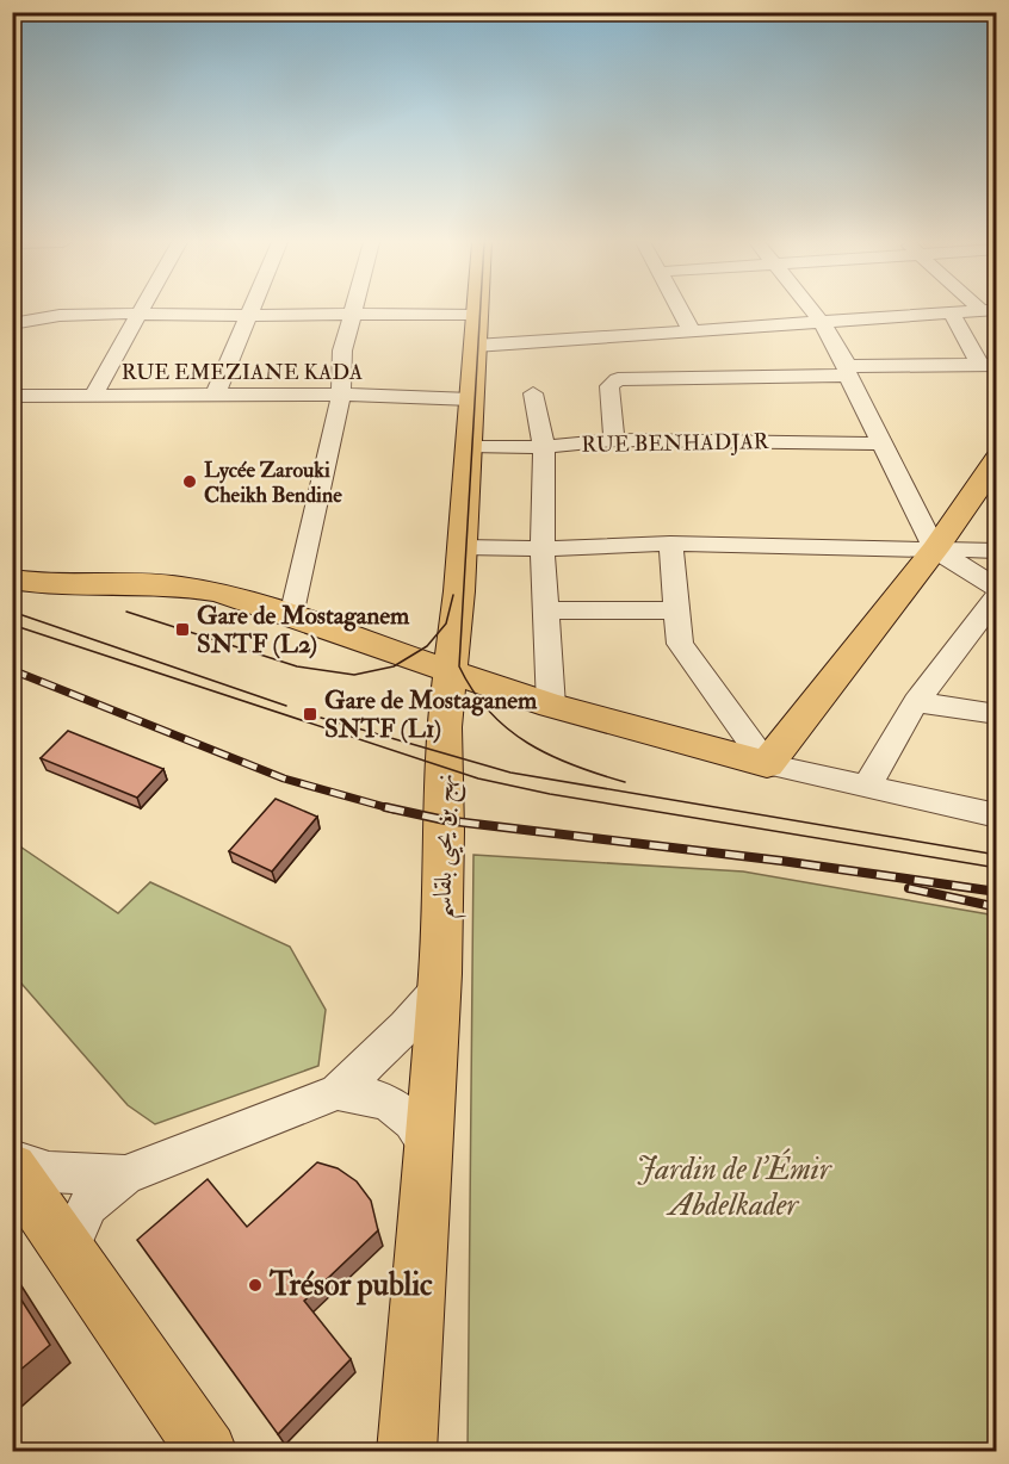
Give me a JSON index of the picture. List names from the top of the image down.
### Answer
{
  "streets": {
    "main road": ["نهج بن يحيى بلقاسم"],
    "street": ["RUE EMEZIANE KADA", "RUE BENHADJAR"]
  },
  "crossings": [
    ["RUE EMEZIANE KADA", "نهج بن يحيى بلقاسم"],
    ["RUE BENHADJAR", "نهج بن يحيى بلقاسم"]
  ],
  "parks": ["Jardin de l'Émir Abdelkader"],
  "places": {
    "other": ["Lycée Zarouki Cheikh Bendine", "Trésor public"],
    "transit": ["Gare de Mostaganem SNTF (L2)", "Gare de Mostaganem SNTF (L1)"]
  }
}
